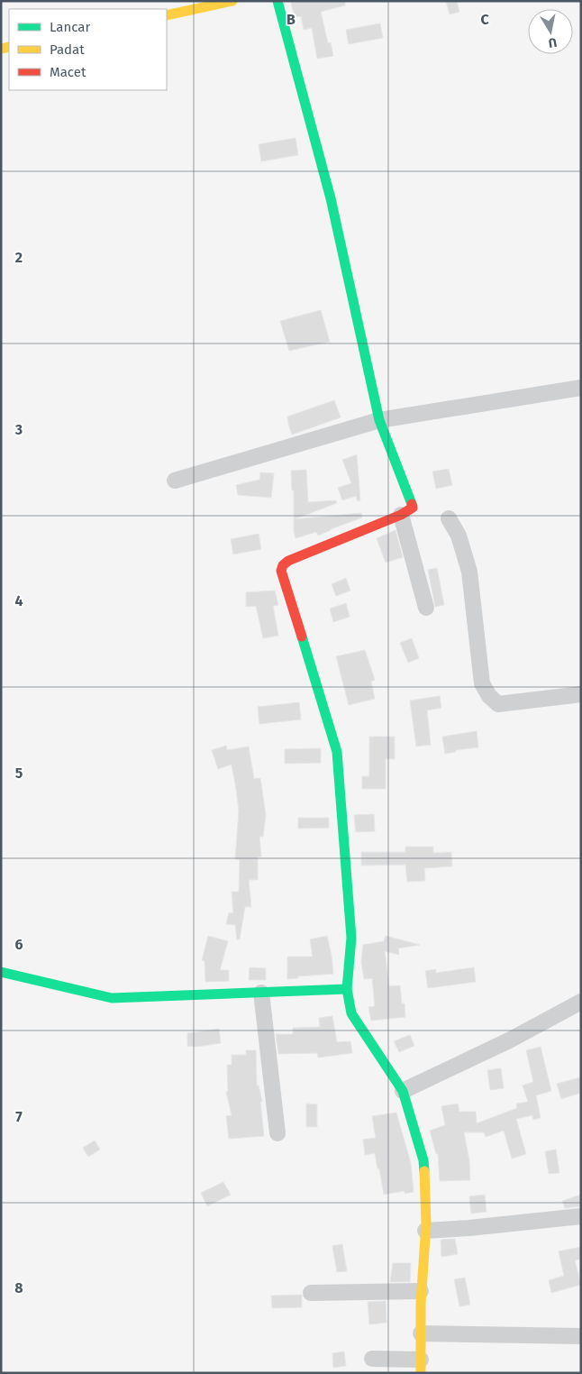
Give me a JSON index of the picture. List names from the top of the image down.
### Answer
{
  "legend": ["Lancar", "Padat", "Macet"],
  "north": "bottom",
  "grid": {
    "columns": ["B", "C"],
    "rows": [
      "2",
      "3",
      "4",
      "5",
      "6",
      "7",
      "8"
    ]
  }
}
